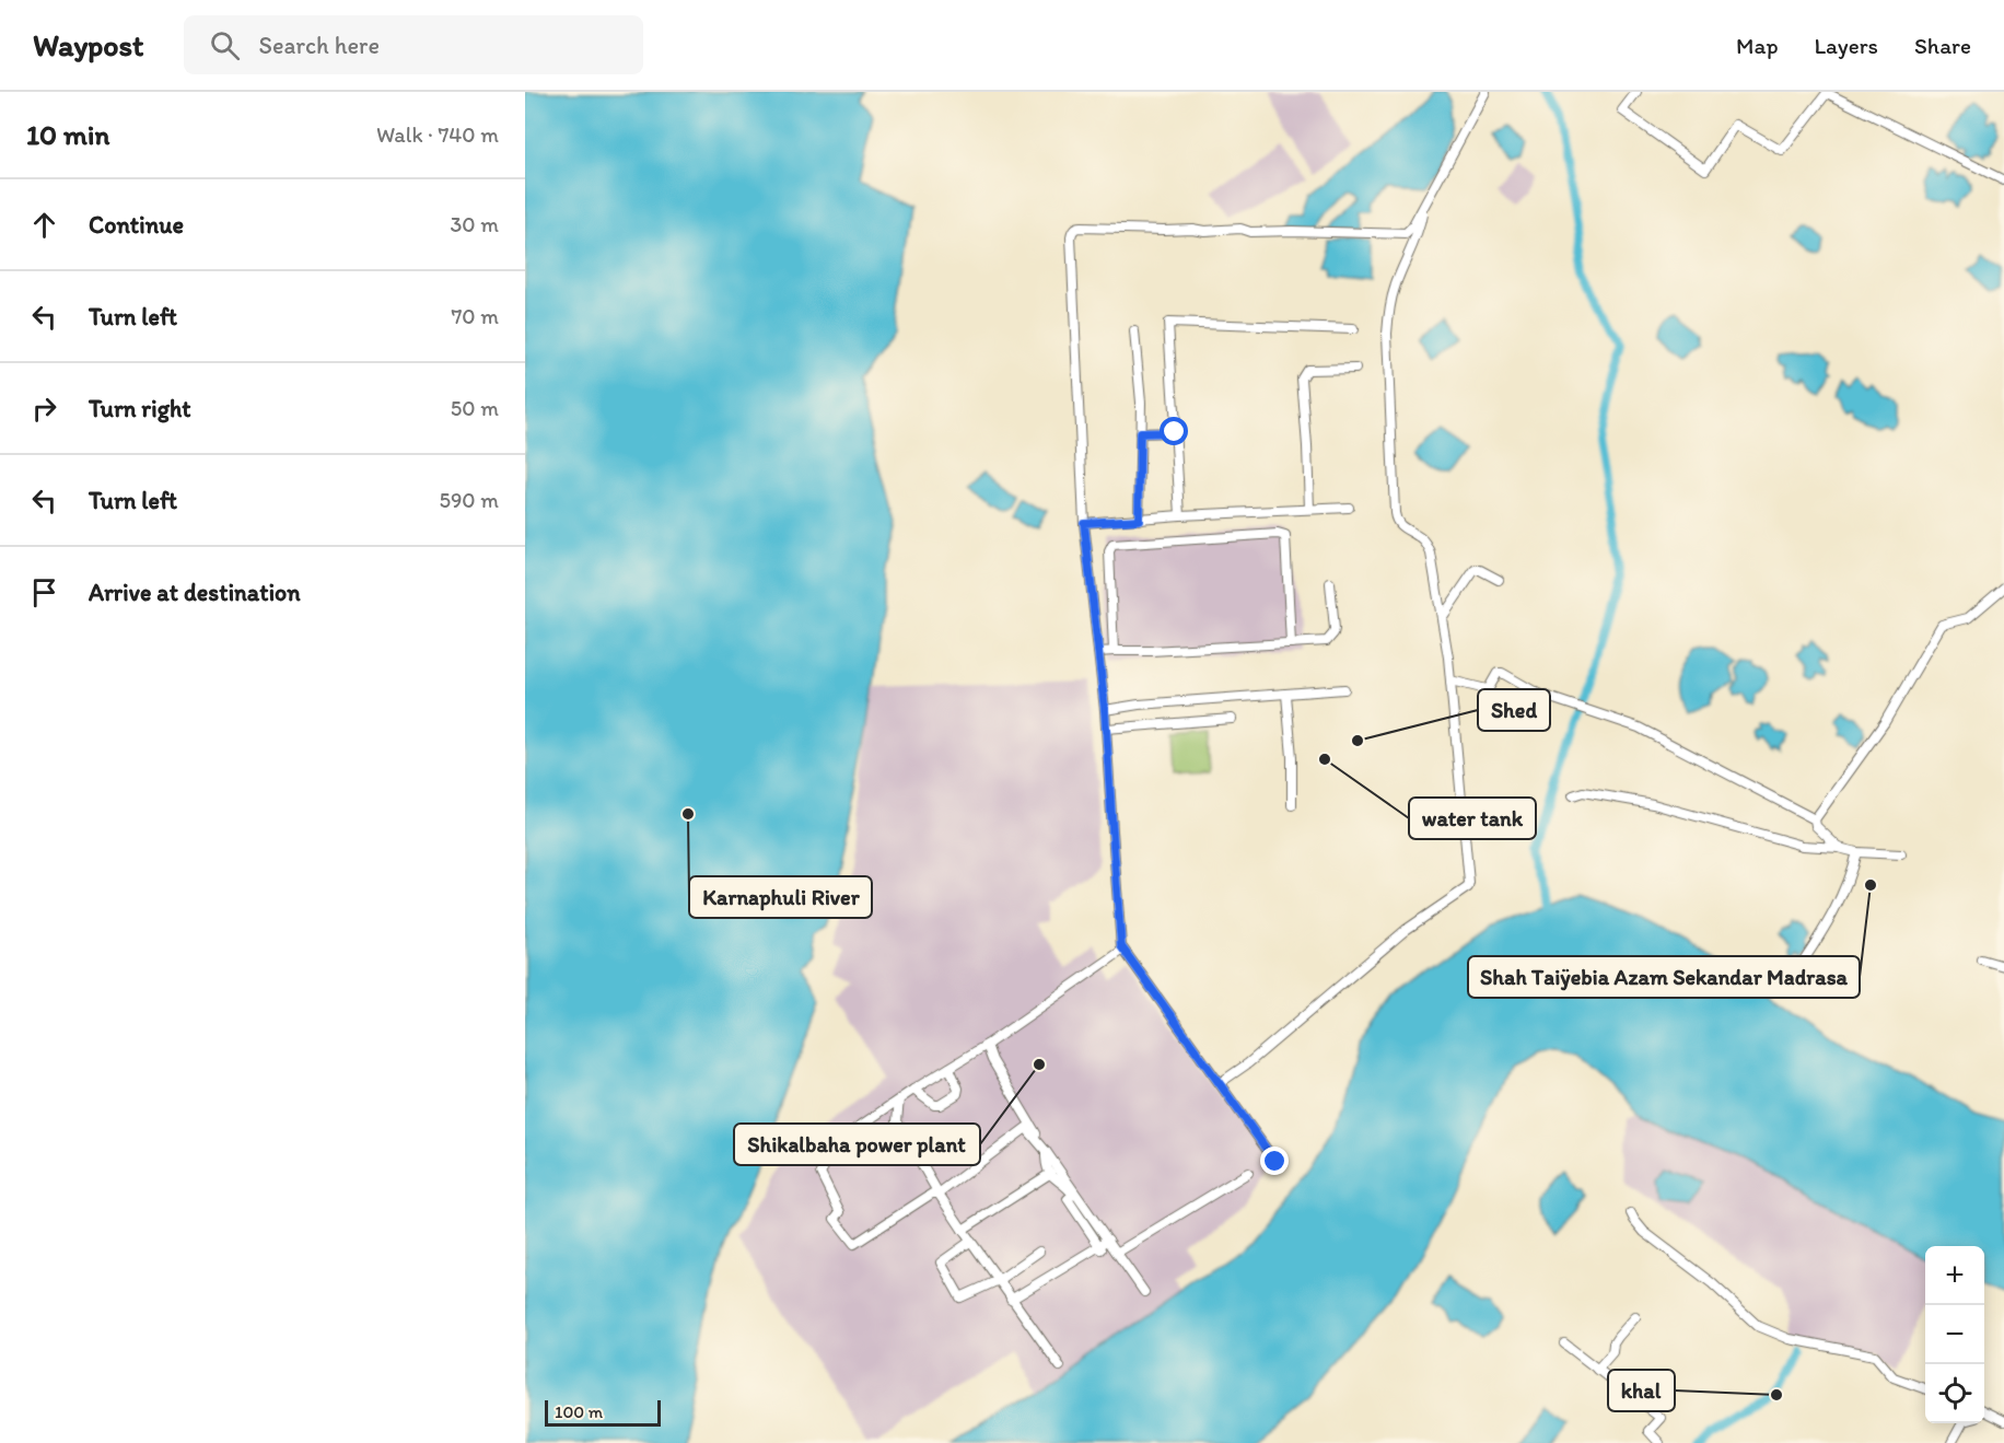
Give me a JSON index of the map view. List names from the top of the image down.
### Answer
{
  "places": [
    "Shed",
    "water tank",
    "Karnaphuli River",
    "Shah Taiÿebia Azam Sekandar Madrasa",
    "Shikalbaha power plant",
    "khal"
  ],
  "scale_bar": "100 m",
  "page": {
    "header": "Waypost",
    "search": "Search here",
    "nav": ["Map", "Layers", "Share"],
    "heading": ["10 min", "Walk · 740 m"],
    "list": [
      ["Continue", "30 m"],
      ["Turn left", "70 m"],
      ["Turn right", "50 m"],
      ["Turn left", "590 m"],
      "Arrive at destination"
    ],
    "map_buttons": ["+", "−"],
    "scale": "100 m"
  }
}
